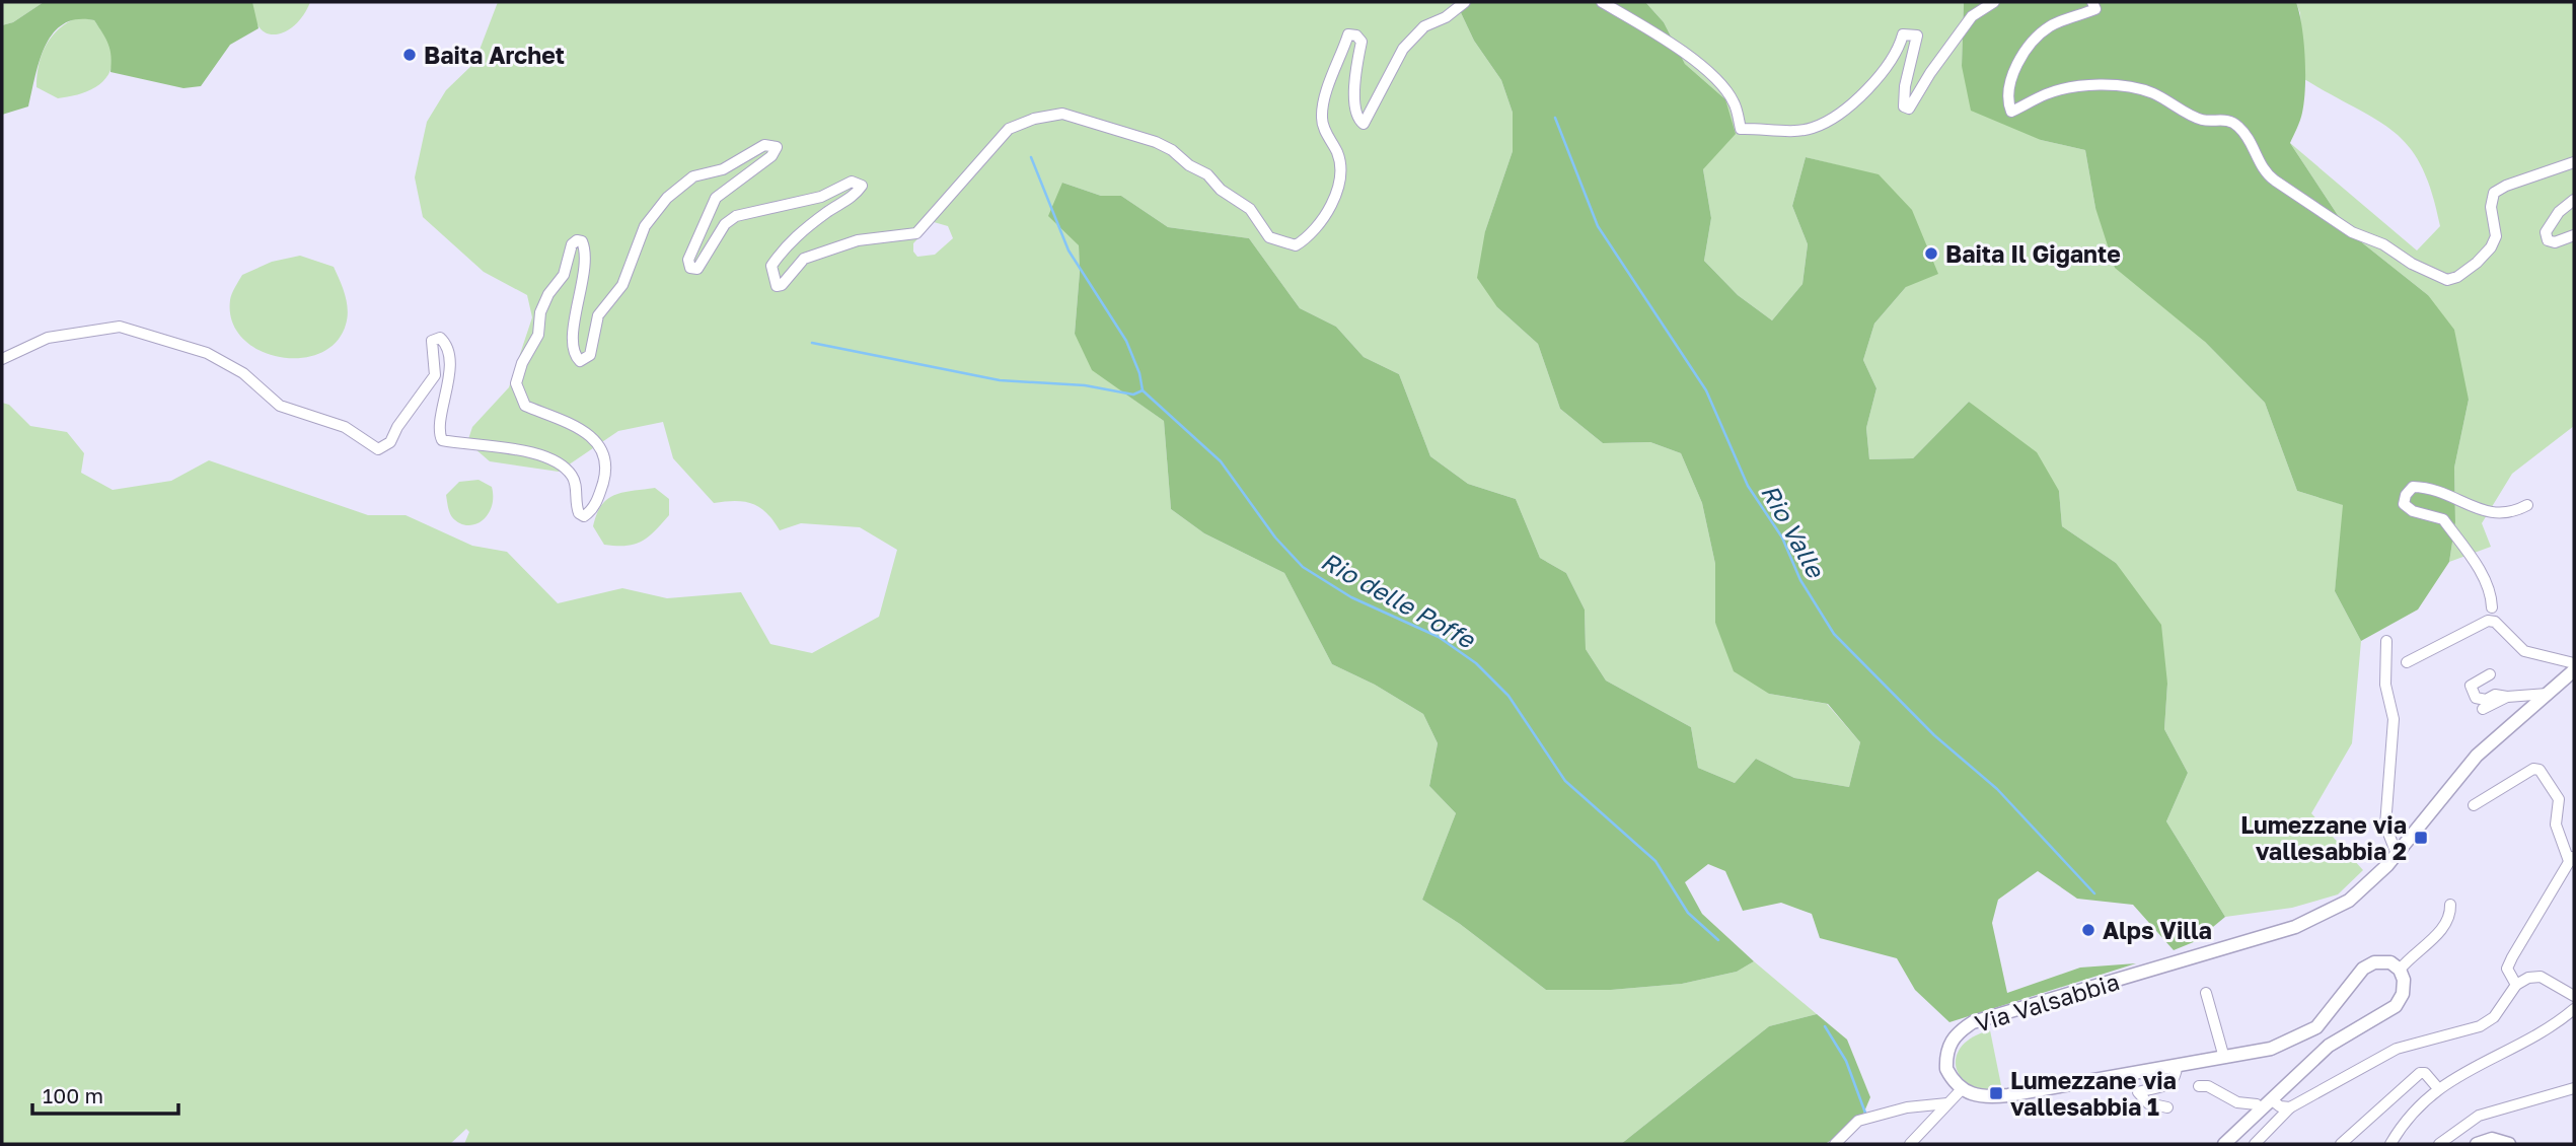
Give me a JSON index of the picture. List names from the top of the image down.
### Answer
{
  "streets": {
    "main road": ["Via Valsabbia"]
  },
  "water": ["Rio Valle", "Rio delle Poffe"],
  "places": {
    "other": ["Baita Archet", "Baita Il Gigante", "Alps Villa"],
    "transit": ["Lumezzane via vallesabbia 2", "Lumezzane via vallesabbia 1"]
  },
  "scale_bar": "100 m"
}
